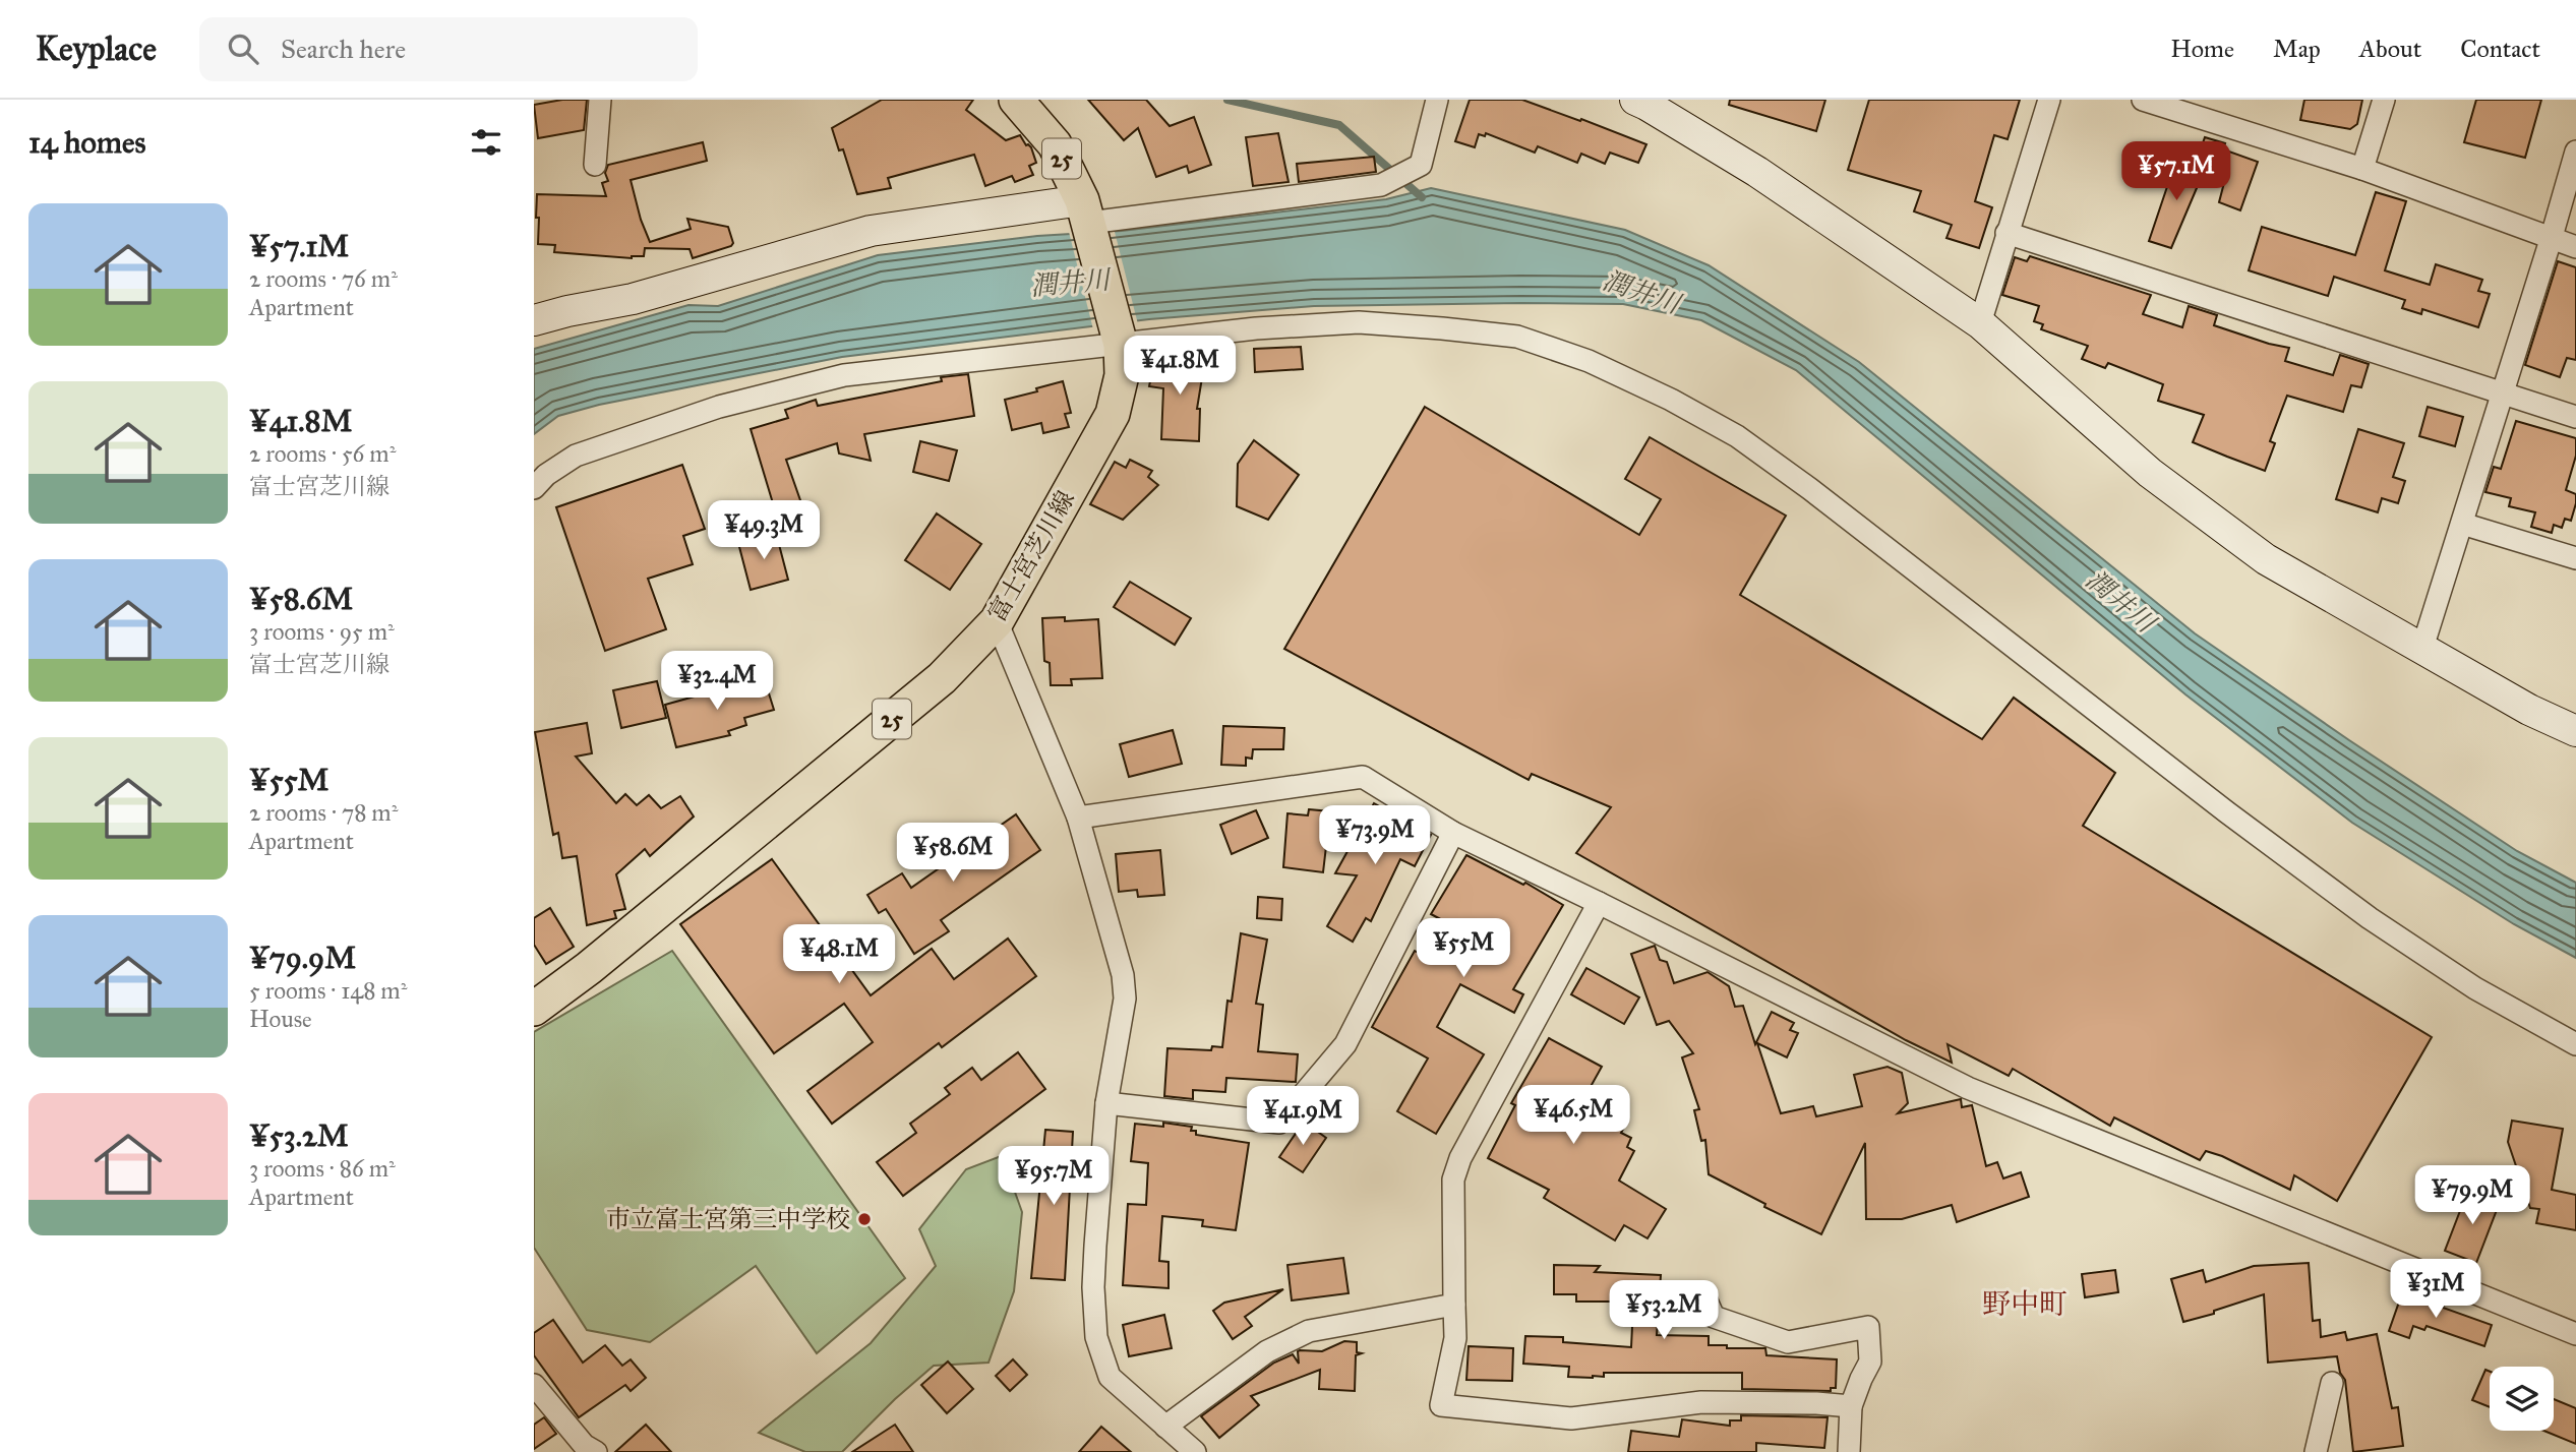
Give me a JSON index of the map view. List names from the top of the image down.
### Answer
{
  "streets": {
    "main road": ["25", "富士宮芝川線"]
  },
  "districts": ["野中町"],
  "water": ["潤井川"],
  "places": ["市立富士宮第三中学校"],
  "page": {
    "header": "Keyplace",
    "search": "Search here",
    "nav": [
      "Home",
      "Map",
      "About",
      "Contact"
    ],
    "heading": "14 homes",
    "price": [
      "¥57.1M",
      "¥41.8M",
      "¥49.3M",
      "¥32.4M",
      "¥73.9M",
      "¥58.6M",
      "¥55M",
      "¥48.1M",
      "¥46.5M",
      "¥41.9M",
      "¥95.7M",
      "¥79.9M",
      "¥31M",
      "¥53.2M"
    ],
    "list": [
      {
        "name": "¥57.1M",
        "note": "2 rooms · 76 m² · Apartment"
      },
      {
        "name": "¥41.8M",
        "note": "2 rooms · 56 m² · 富士宮芝川線"
      },
      {
        "name": "¥58.6M",
        "note": "3 rooms · 95 m² · 富士宮芝川線"
      },
      {
        "name": "¥55M",
        "note": "2 rooms · 78 m² · Apartment"
      },
      {
        "name": "¥79.9M",
        "note": "5 rooms · 148 m² · House"
      },
      {
        "name": "¥53.2M",
        "note": "3 rooms · 86 m² · Apartment"
      }
    ]
  }
}
